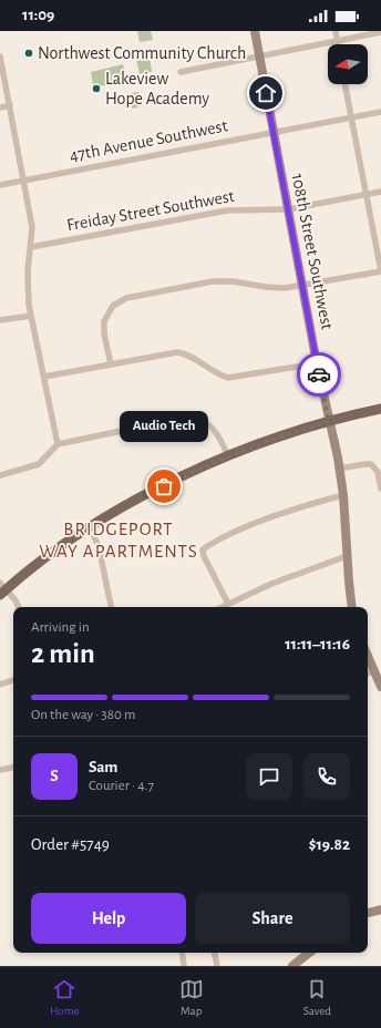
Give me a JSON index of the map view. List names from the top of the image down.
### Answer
{
  "streets": {
    "street": ["47th Avenue Southwest", "Freiday Street Southwest", "108th Street Southwest"]
  },
  "crossings": [
    ["47th Avenue Southwest", "108th Street Southwest"],
    ["Freiday Street Southwest", "108th Street Southwest"]
  ],
  "districts": ["BRIDGEPORT WAY APARTMENTS"],
  "places": ["Northwest Community Church", "Lakeview Hope Academy", "Audio Tech"],
  "north": "left",
  "page": {
    "status": "11:09",
    "bubble": "Audio Tech",
    "heading": ["2 min", "Arriving in", "11:11–11:16"],
    "panel": [
      "Sam",
      "Courier · 4.7",
      "Order #5749",
      "$19.82"
    ],
    "bar": "On the way · 380 m",
    "round": "S",
    "buttons": ["Help", "Share"],
    "tabs": ["Home", "Map", "Saved"]
  }
}
